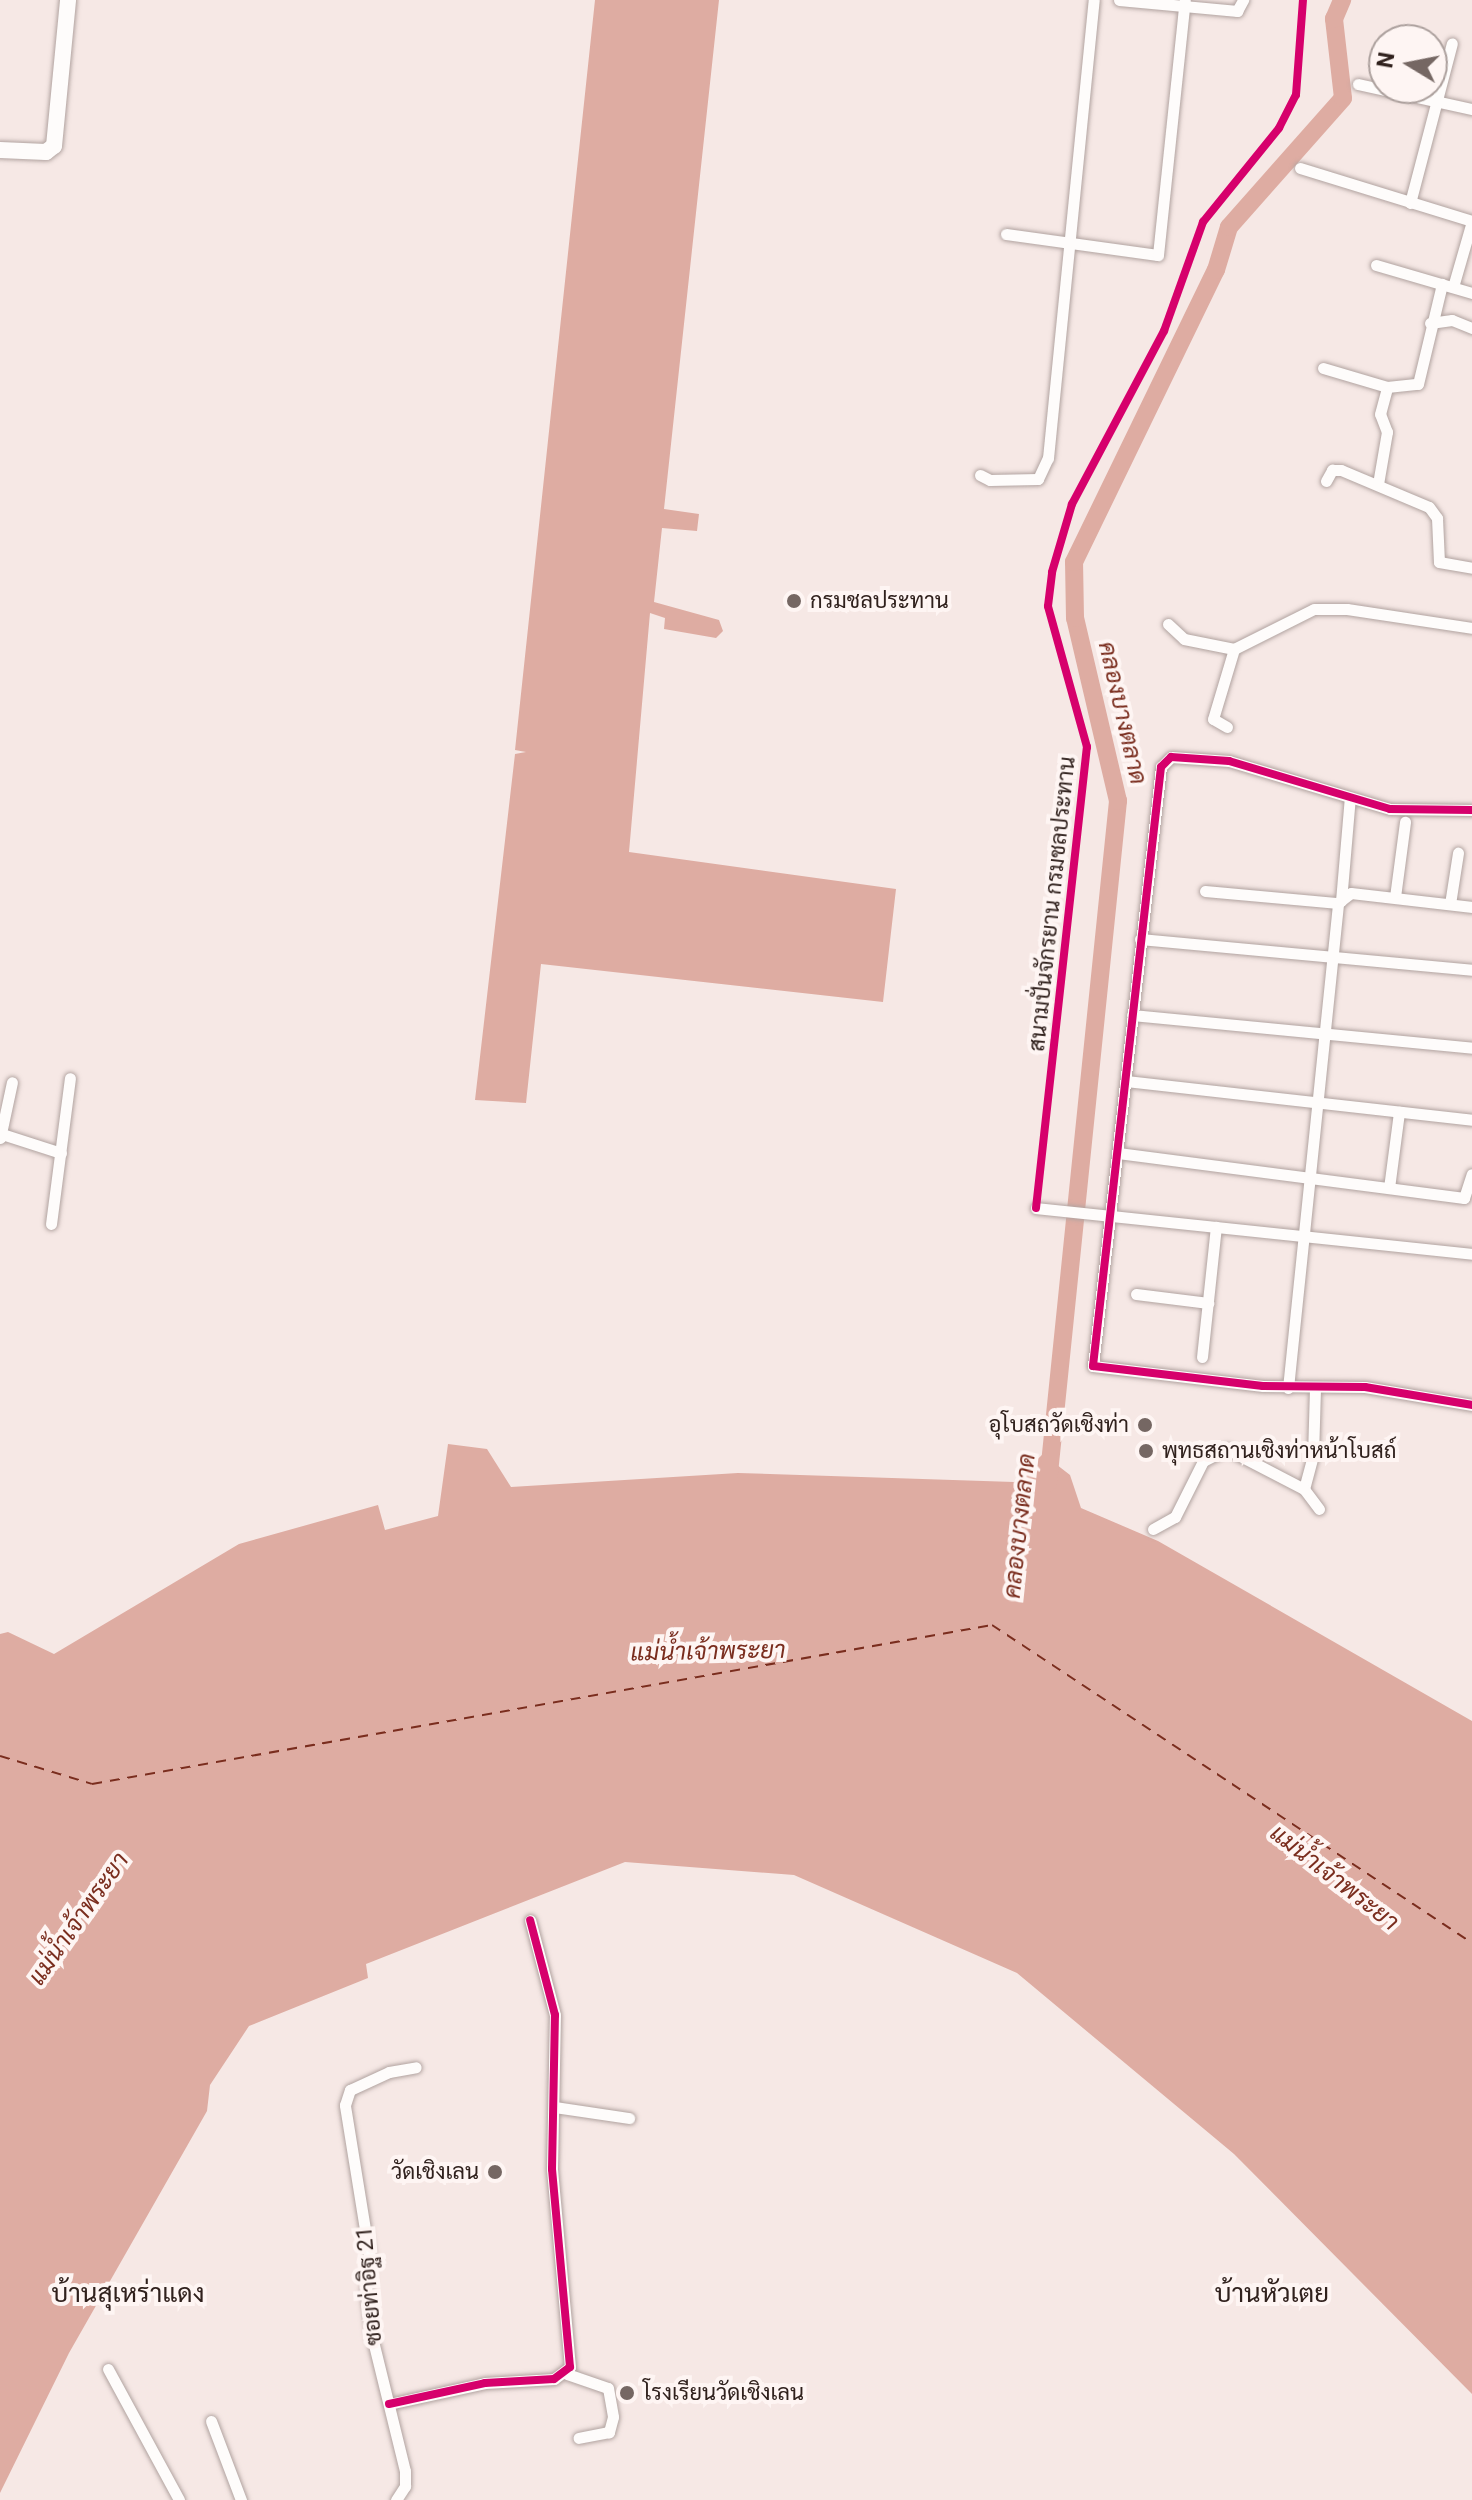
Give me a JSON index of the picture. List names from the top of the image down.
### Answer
{
  "streets": {
    "street": ["ซอยท่าอิฐ 21"],
    "cycle path": ["สนามปั่นจักรยาน กรมชลประทาน"]
  },
  "districts": ["บ้านสุเหร่าแดง", "บ้านหัวเตย"],
  "water": ["คลองบางตลาด", "แม่น้ำเจ้าพระยา"],
  "places": [
    "กรมชลประทาน",
    "อุโบสถวัดเชิงท่า",
    "พุทธสถานเชิงท่าหน้าโบสถ์",
    "วัดเชิงเลน",
    "โรงเรียนวัดเชิงเลน"
  ],
  "north": "left"
}
